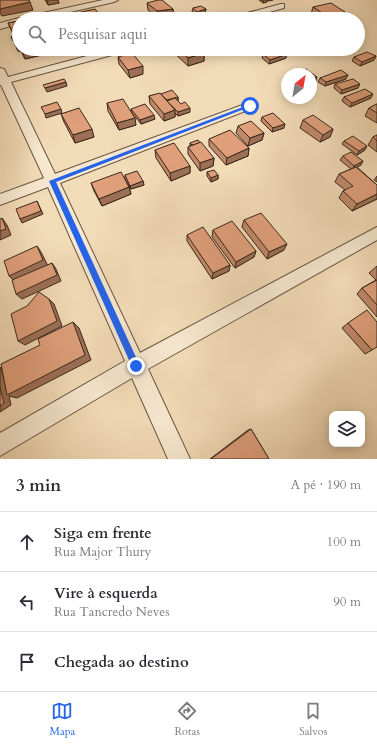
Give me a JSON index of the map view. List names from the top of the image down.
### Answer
{
  "north": "top right",
  "page": {
    "search": "Pesquisar aqui",
    "heading": ["3 min", "A pé · 190 m"],
    "list": [
      ["Siga em frente", "Rua Major Thury", "100 m"],
      ["Vire à esquerda", "Rua Tancredo Neves", "90 m"],
      "Chegada ao destino"
    ],
    "nav": ["Mapa", "Rotas", "Salvos"]
  }
}
